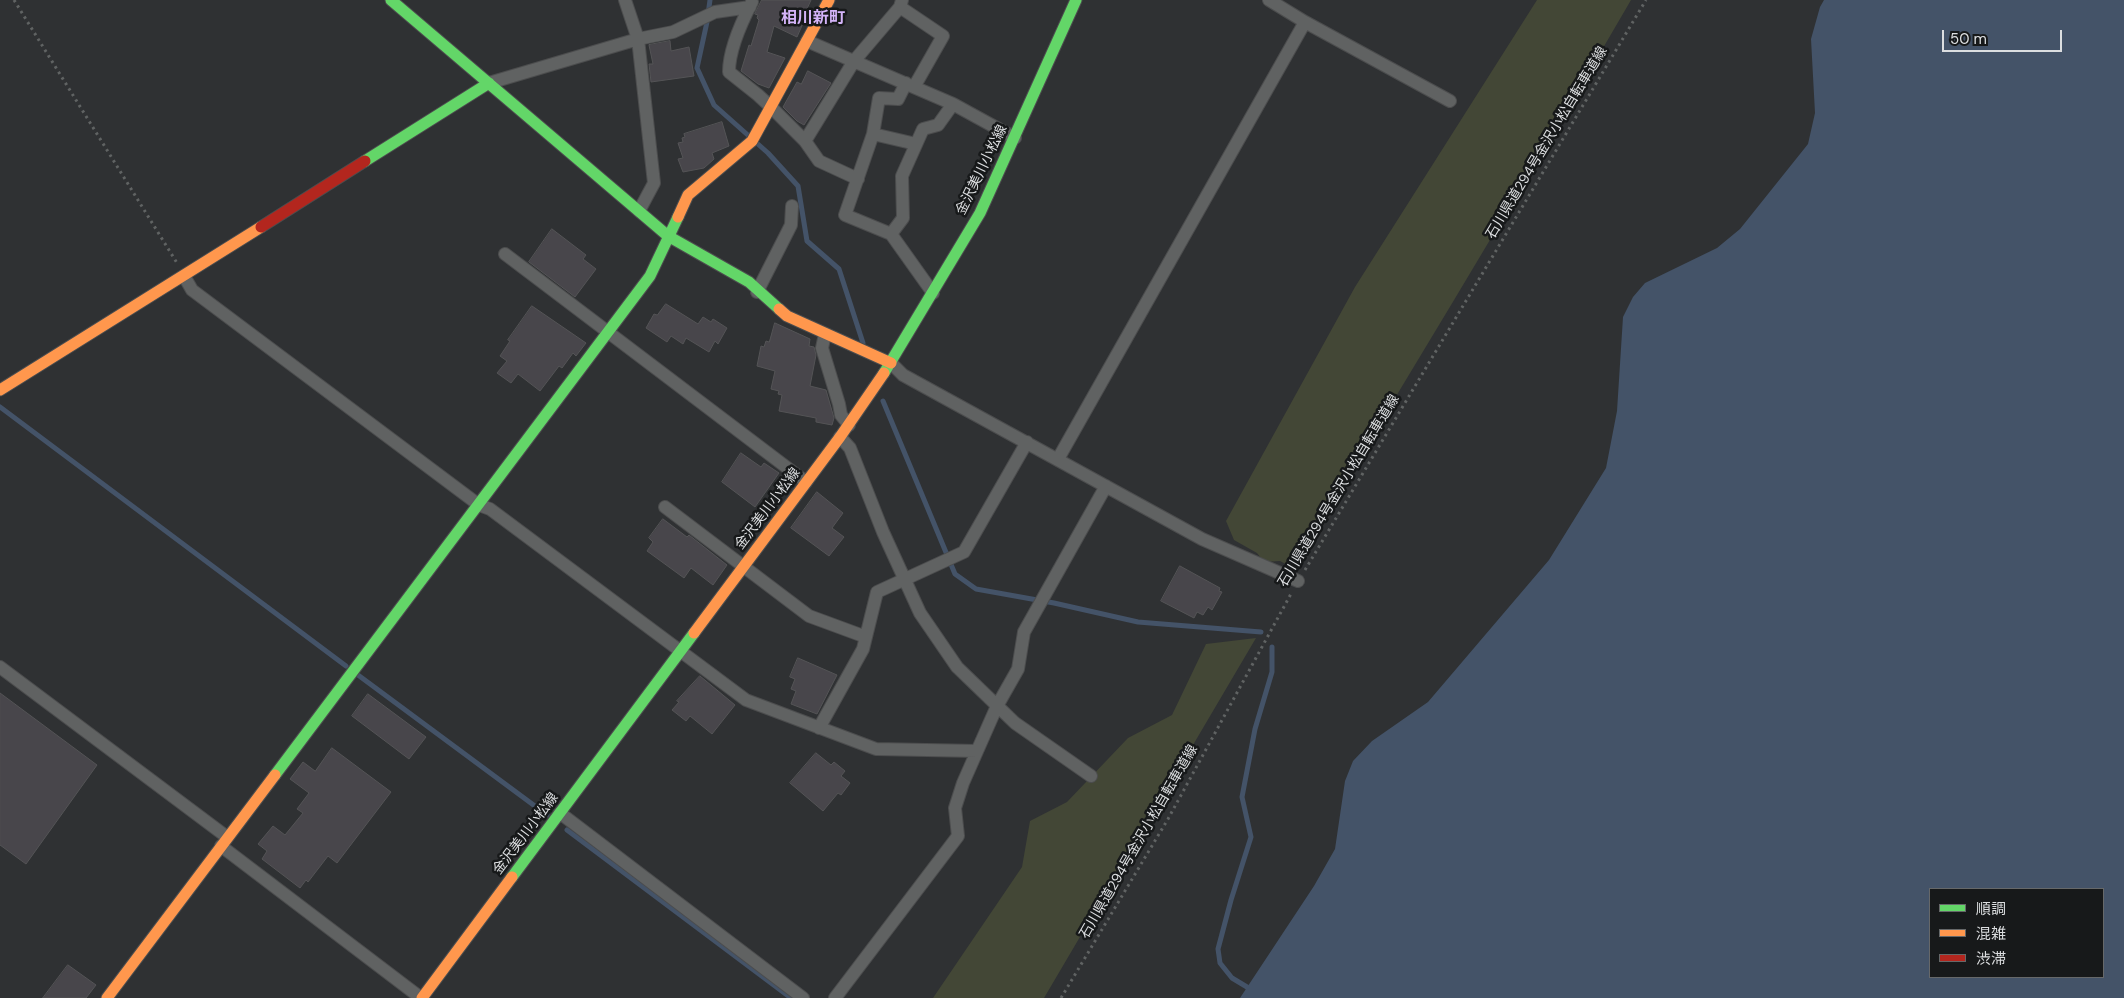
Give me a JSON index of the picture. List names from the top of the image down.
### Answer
{
  "streets": {
    "street": ["金沢美川小松線"],
    "path": ["石川県道294号金沢小松自転車道線"]
  },
  "districts": ["相川新町"],
  "legend": ["順調", "混雑", "渋滞"],
  "scale_bar": "50 m"
}
